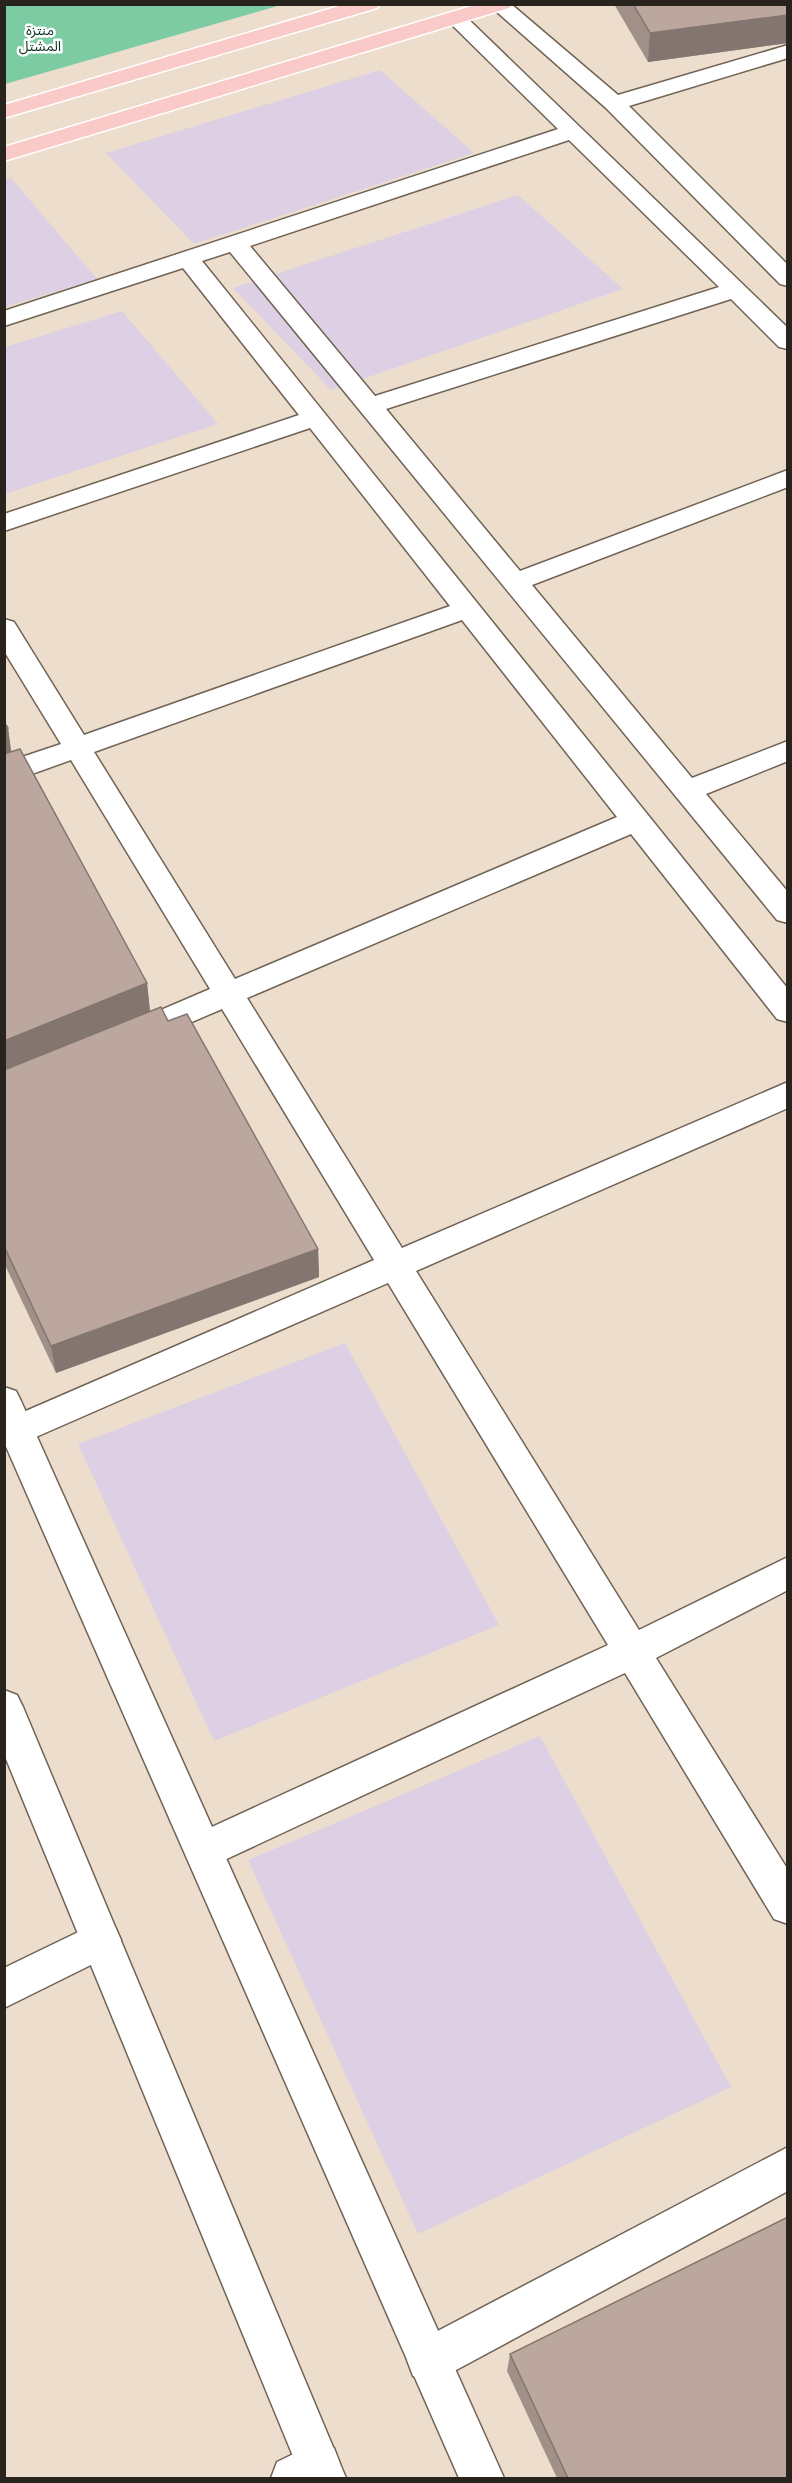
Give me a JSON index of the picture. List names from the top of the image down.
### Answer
{
  "parks": ["منتزة المشتل"]
}
